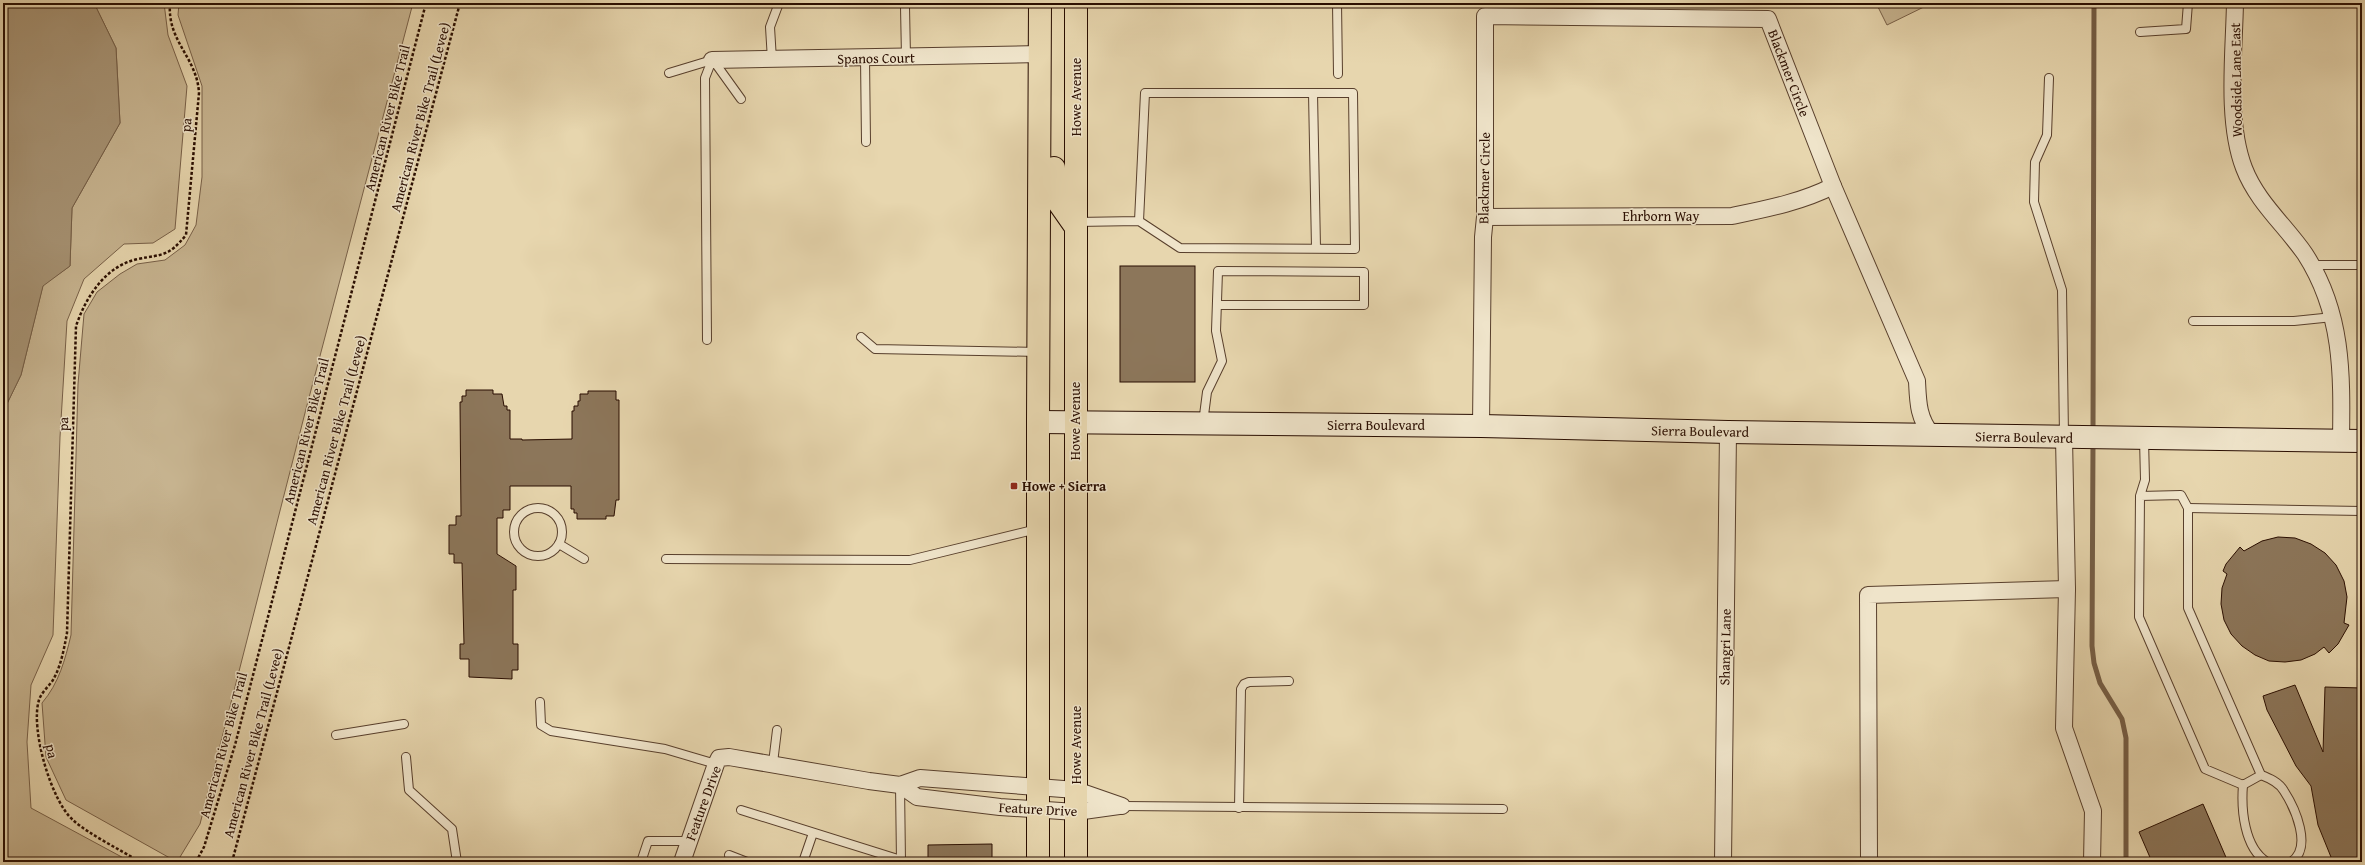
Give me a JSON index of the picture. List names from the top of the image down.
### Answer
{
  "streets": {
    "main road": ["Howe Avenue"],
    "street": [
      "Spanos Court",
      "Blackmer Circle",
      "Woodside Lane East",
      "Ehrborn Way",
      "Sierra Boulevard",
      "Shangri Lane",
      "Feature Drive"
    ],
    "path": ["American River Bike Trail (Levee)", "American River Bike Trail", "pa"]
  },
  "crossings": [
    ["Blackmer Circle", "Ehrborn Way"],
    ["Blackmer Circle", "Sierra Boulevard"],
    ["Woodside Lane East", "Sierra Boulevard"],
    ["Howe Avenue", "Sierra Boulevard"],
    ["Howe Avenue", "Feature Drive"],
    ["Sierra Boulevard", "Shangri Lane"]
  ],
  "places": {
    "transit": ["Howe + Sierra"]
  }
}
